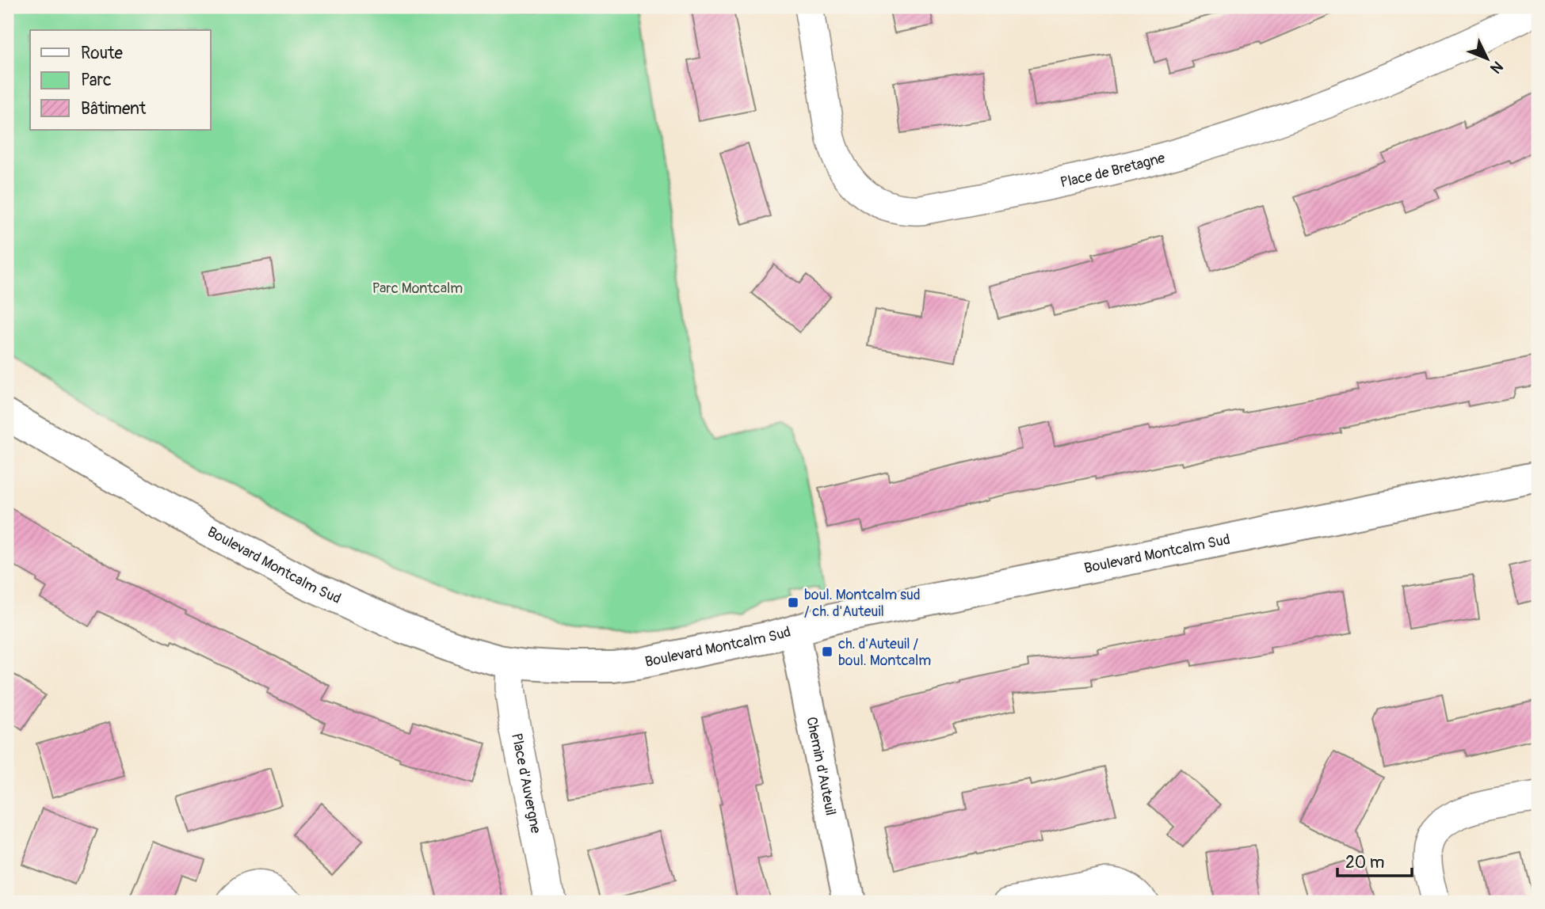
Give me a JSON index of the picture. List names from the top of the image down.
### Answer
{
  "streets": {
    "street": [
      "Place de Bretagne",
      "Boulevard Montcalm Sud",
      "Chemin d'Auteuil",
      "Place d'Auvergne"
    ]
  },
  "crossings": [
    ["Boulevard Montcalm Sud", "Chemin d'Auteuil"],
    ["Boulevard Montcalm Sud", "Place d'Auvergne"]
  ],
  "parks": ["Parc Montcalm"],
  "places": {
    "transit": ["boul. Montcalm sud / ch. d'Auteuil", "ch. d'Auteuil / boul. Montcalm"]
  },
  "legend": ["Route", "Parc", "Bâtiment"],
  "scale_bar": "20 m",
  "north": "bottom right"
}
